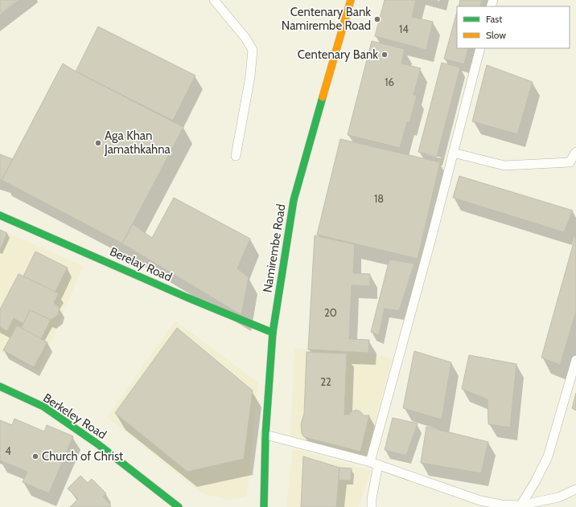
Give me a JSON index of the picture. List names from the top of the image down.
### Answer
{
  "streets": {
    "main road": ["Namirembe Road", "Berelay Road", "Berkeley Road"]
  },
  "crossings": [
    ["Namirembe Road", "Berelay Road"]
  ],
  "places": [
    "Centenary Bank Namirembe Road",
    "Centenary Bank",
    "Aga Khan Jamathkahna",
    "Church of Christ"
  ],
  "house_numbers": [
    "14",
    "16",
    "18",
    "20",
    "22",
    "4"
  ],
  "legend": ["Fast", "Slow"]
}
